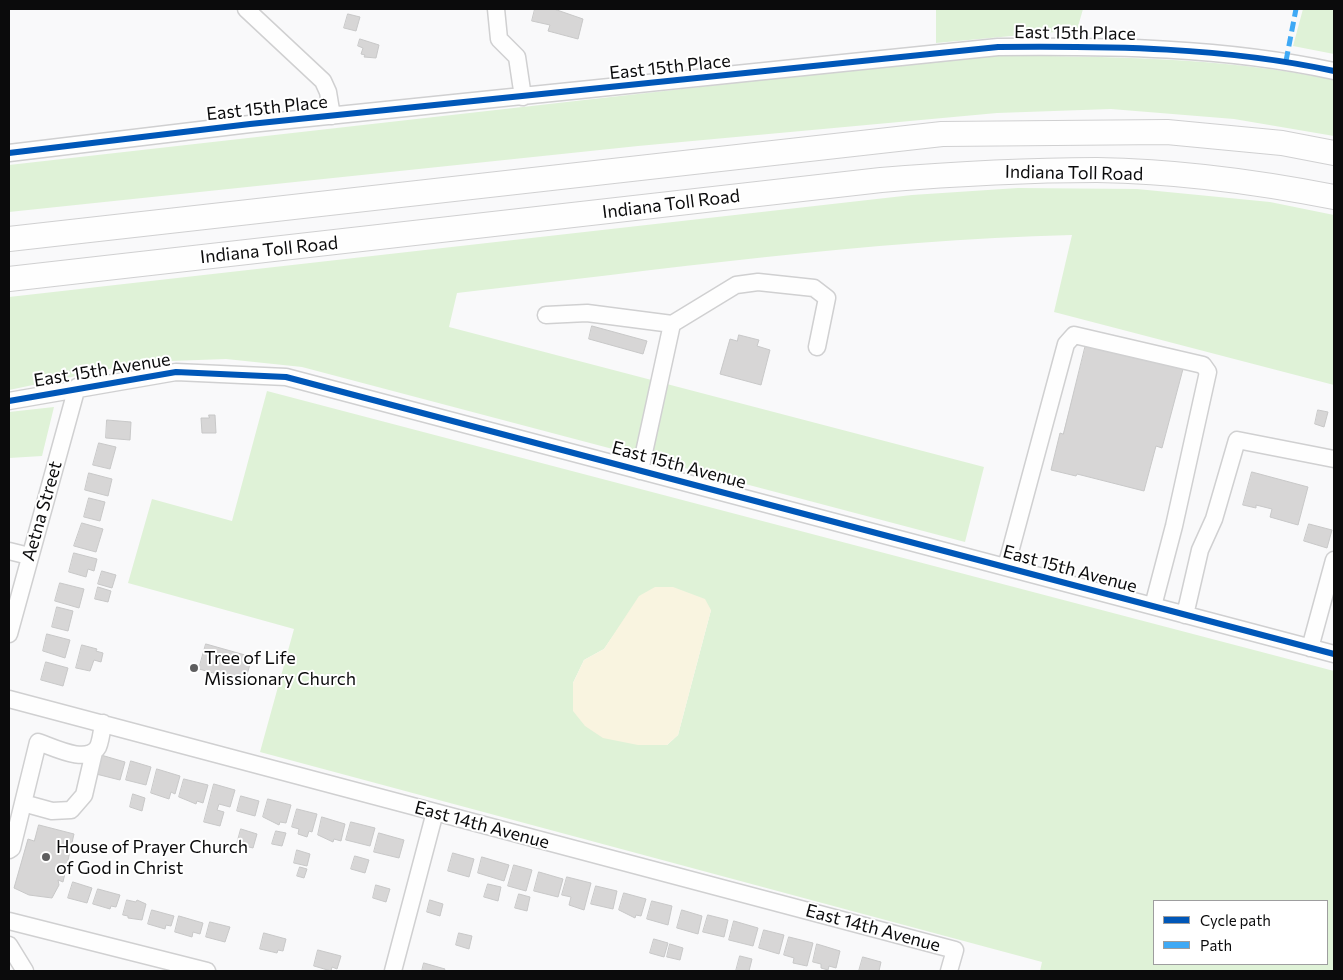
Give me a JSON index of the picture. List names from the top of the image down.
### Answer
{
  "streets": {
    "highway": ["Indiana Toll Road"],
    "street": [
      "East 15th Place",
      "East 15th Avenue",
      "Aetna Street",
      "East 14th Avenue"
    ]
  },
  "crossings": [
    ["East 15th Avenue", "Aetna Street"]
  ],
  "places": ["Tree of Life Missionary Church", "House of Prayer Church of God in Christ"],
  "legend": ["Cycle path", "Path"]
}
